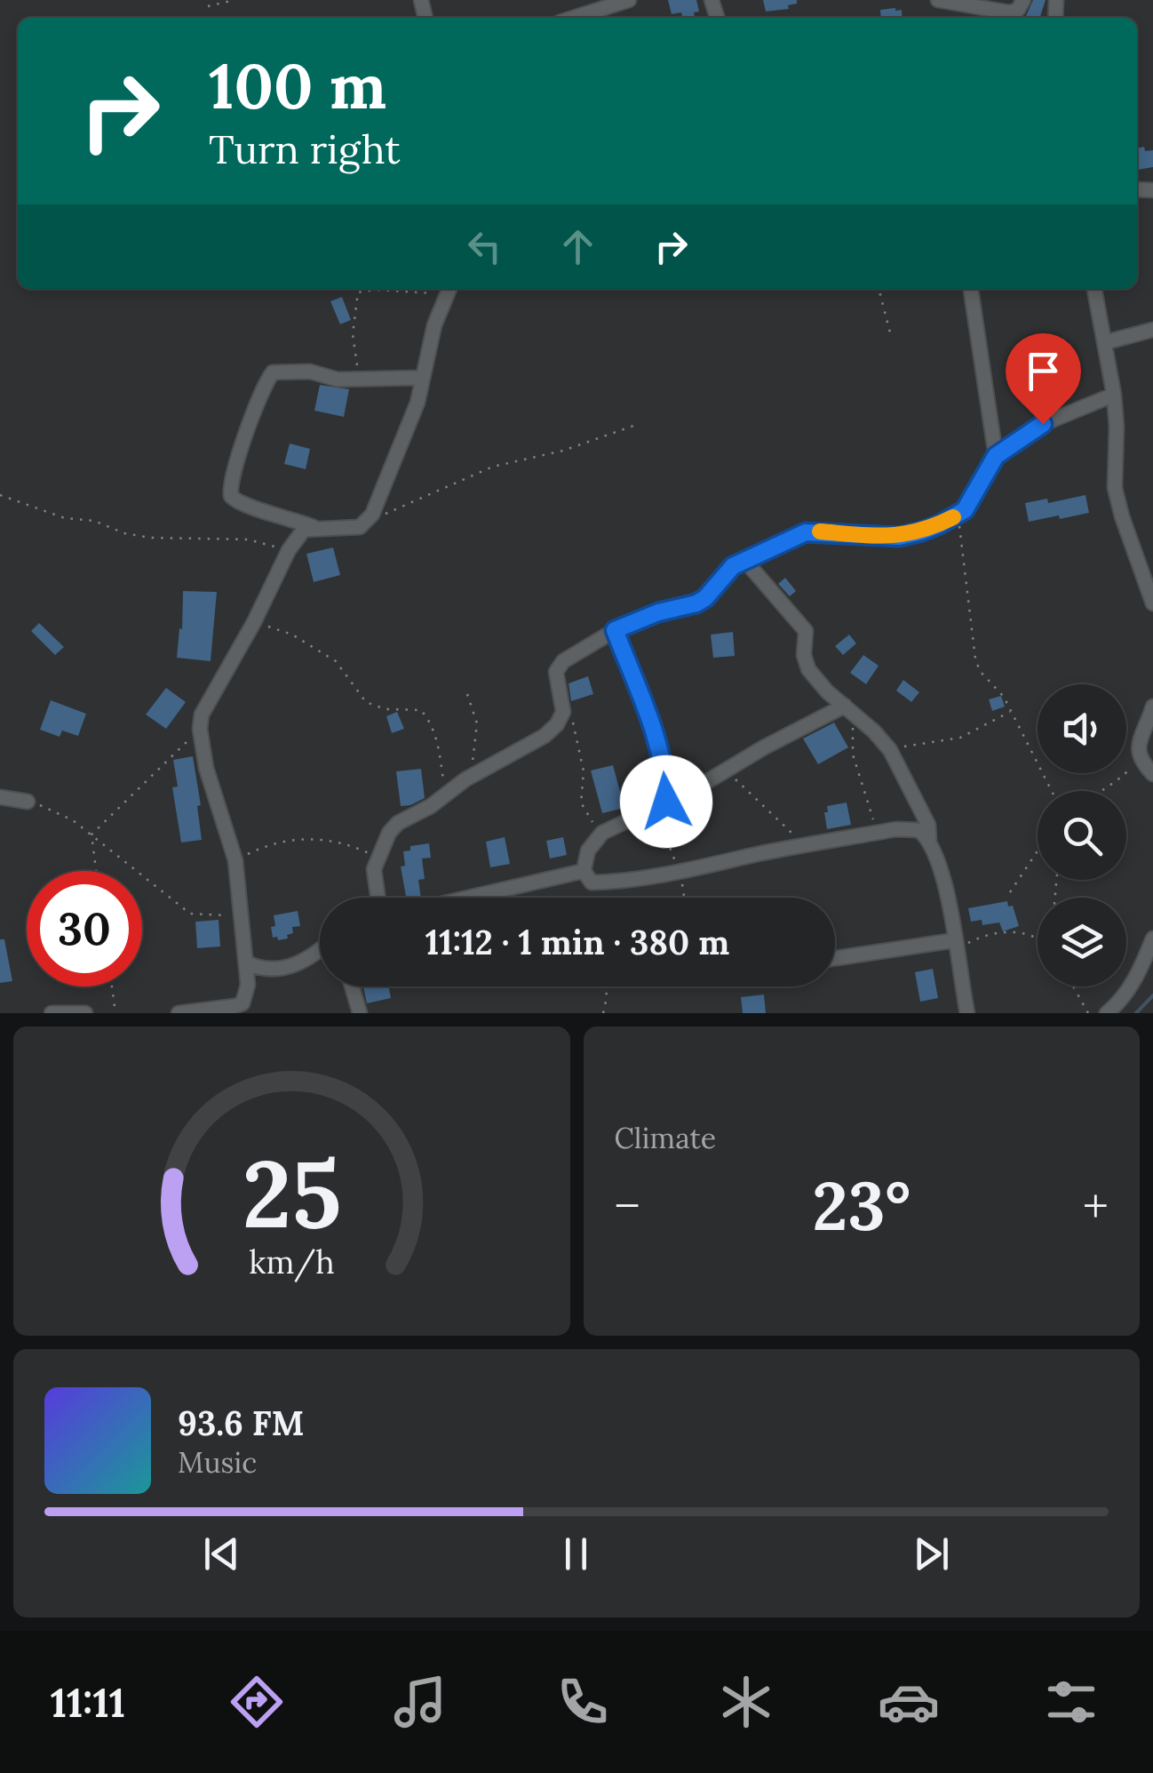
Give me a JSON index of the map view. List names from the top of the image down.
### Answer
{
  "page": {
    "turn": ["100 m", "Turn right"],
    "limit": "30",
    "trip": "11:12 · 1 min · 380 m",
    "tile": "Climate",
    "heat": ["−", "23°", "+"],
    "song": ["93.6 FM", "Music"],
    "tabs": "11:11",
    "gauge": ["25", "km/h"]
  }
}
